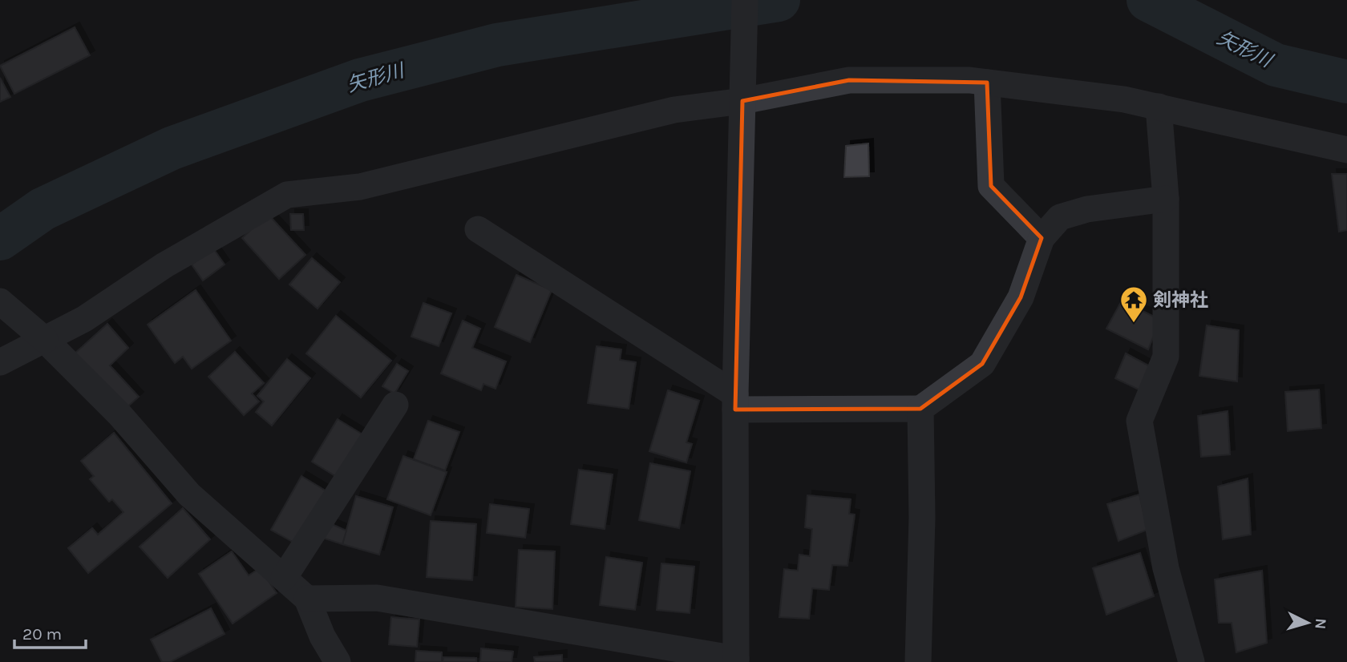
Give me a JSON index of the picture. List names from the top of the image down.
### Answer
{
  "water": ["矢形川"],
  "places": {
    "temple": ["剣神社"]
  },
  "scale_bar": "20 m",
  "north": "right"
}
